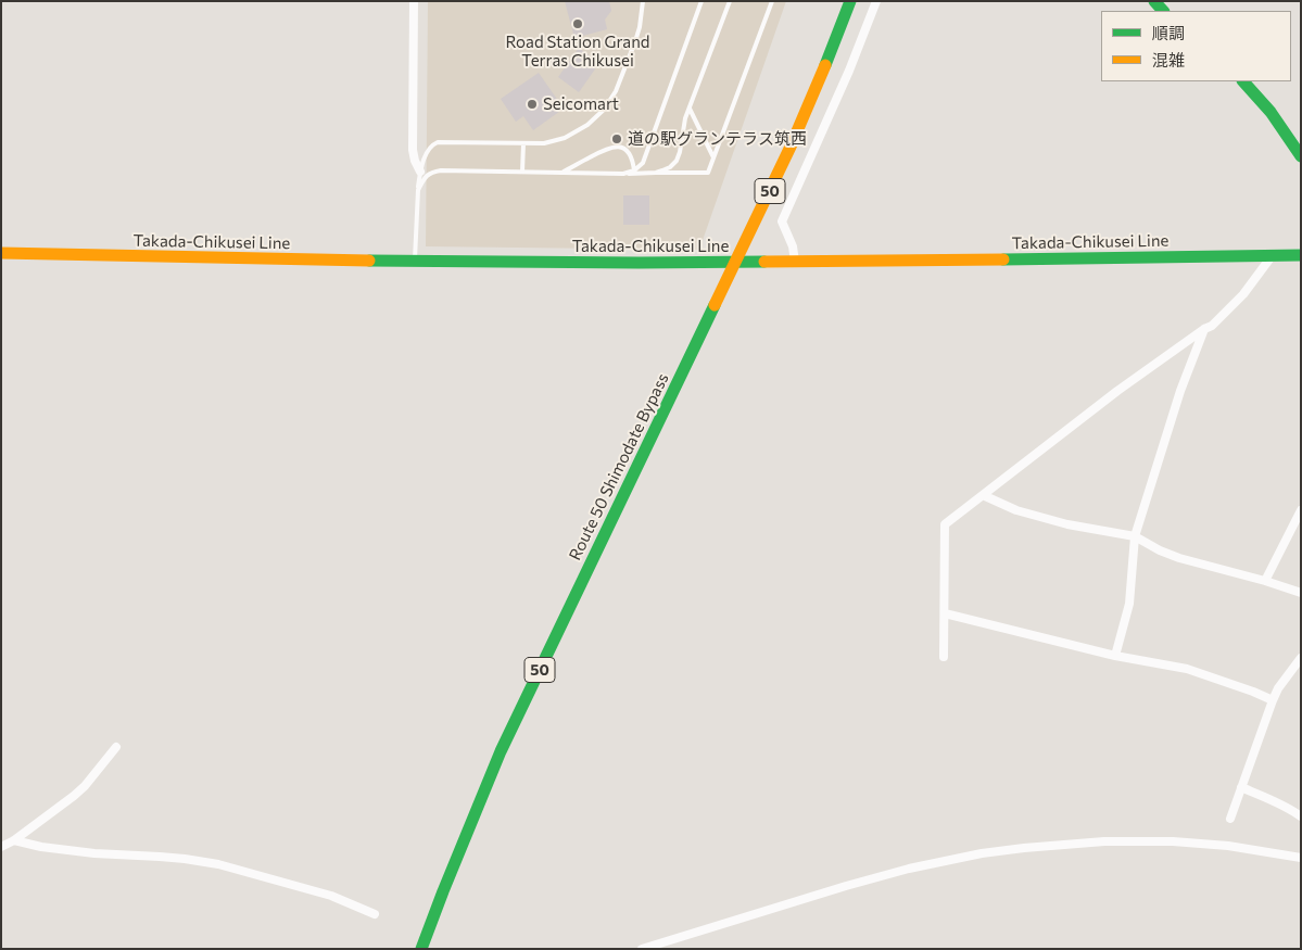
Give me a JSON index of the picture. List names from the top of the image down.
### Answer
{
  "streets": {
    "main road": ["50", "Takada-Chikusei Line", "Route 50 Shimodate Bypass"]
  },
  "crossings": [
    ["Takada-Chikusei Line", "Route 50 Shimodate Bypass"]
  ],
  "places": ["Road Station Grand Terras Chikusei", "Seicomart", "道の駅グランテラス筑西"],
  "legend": ["順調", "混雑"]
}
